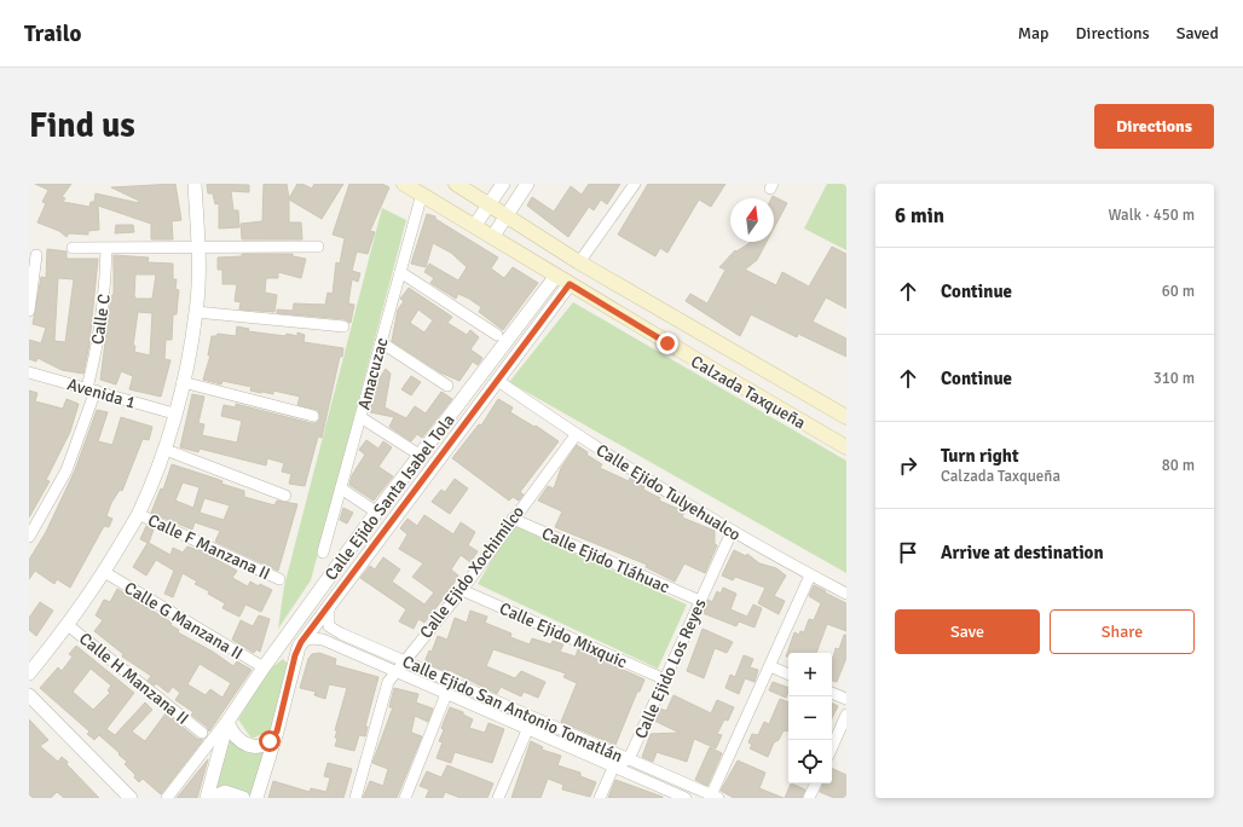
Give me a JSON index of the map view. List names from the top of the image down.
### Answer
{
  "streets": {
    "main road": ["Calzada Taxqueña"],
    "street": [
      "Calle C",
      "Amacuzac",
      "Avenida 1",
      "Calle Ejido Tulyehualco",
      "Calle Ejido Santa Isabel Tola",
      "Calle F Manzana II",
      "Calle Ejido Tláhuac",
      "Calle Ejido Xochimilco",
      "Calle G Manzana II",
      "Calle Ejido Mixquic",
      "Calle Ejido Los Reyes",
      "Calle H Manzana II",
      "Calle Ejido San Antonio Tomatlán"
    ]
  },
  "crossings": [
    ["Calle C", "Avenida 1"],
    ["Amacuzac", "Calzada Taxqueña"],
    ["Calzada Taxqueña", "Calle Ejido Santa Isabel Tola"],
    ["Calle Ejido Tulyehualco", "Calle Ejido Santa Isabel Tola"],
    ["Calle Ejido Tulyehualco", "Calle Ejido Xochimilco"],
    ["Calle Ejido Tulyehualco", "Calle Ejido Los Reyes"],
    ["Calle Ejido Santa Isabel Tola", "Calle G Manzana II"],
    ["Calle Ejido Santa Isabel Tola", "Calle Ejido San Antonio Tomatlán"],
    ["Calle Ejido Tláhuac", "Calle Ejido Xochimilco"],
    ["Calle Ejido Tláhuac", "Calle Ejido Los Reyes"],
    ["Calle Ejido Xochimilco", "Calle Ejido Mixquic"],
    ["Calle Ejido Xochimilco", "Calle Ejido San Antonio Tomatlán"],
    ["Calle Ejido Mixquic", "Calle Ejido Los Reyes"],
    ["Calle Ejido Los Reyes", "Calle Ejido San Antonio Tomatlán"]
  ],
  "north": "top",
  "page": {
    "header": "Trailo",
    "nav": ["Map", "Directions", "Saved"],
    "buttons": [
      "Directions",
      ["Save", "Share"]
    ],
    "title": "Find us",
    "heading": ["6 min", "Walk · 450 m"],
    "list": [
      ["Continue", "60 m"],
      ["Continue", "310 m"],
      ["Turn right", "Calzada Taxqueña", "80 m"],
      "Arrive at destination"
    ],
    "map_buttons": ["+", "−"]
  }
}
